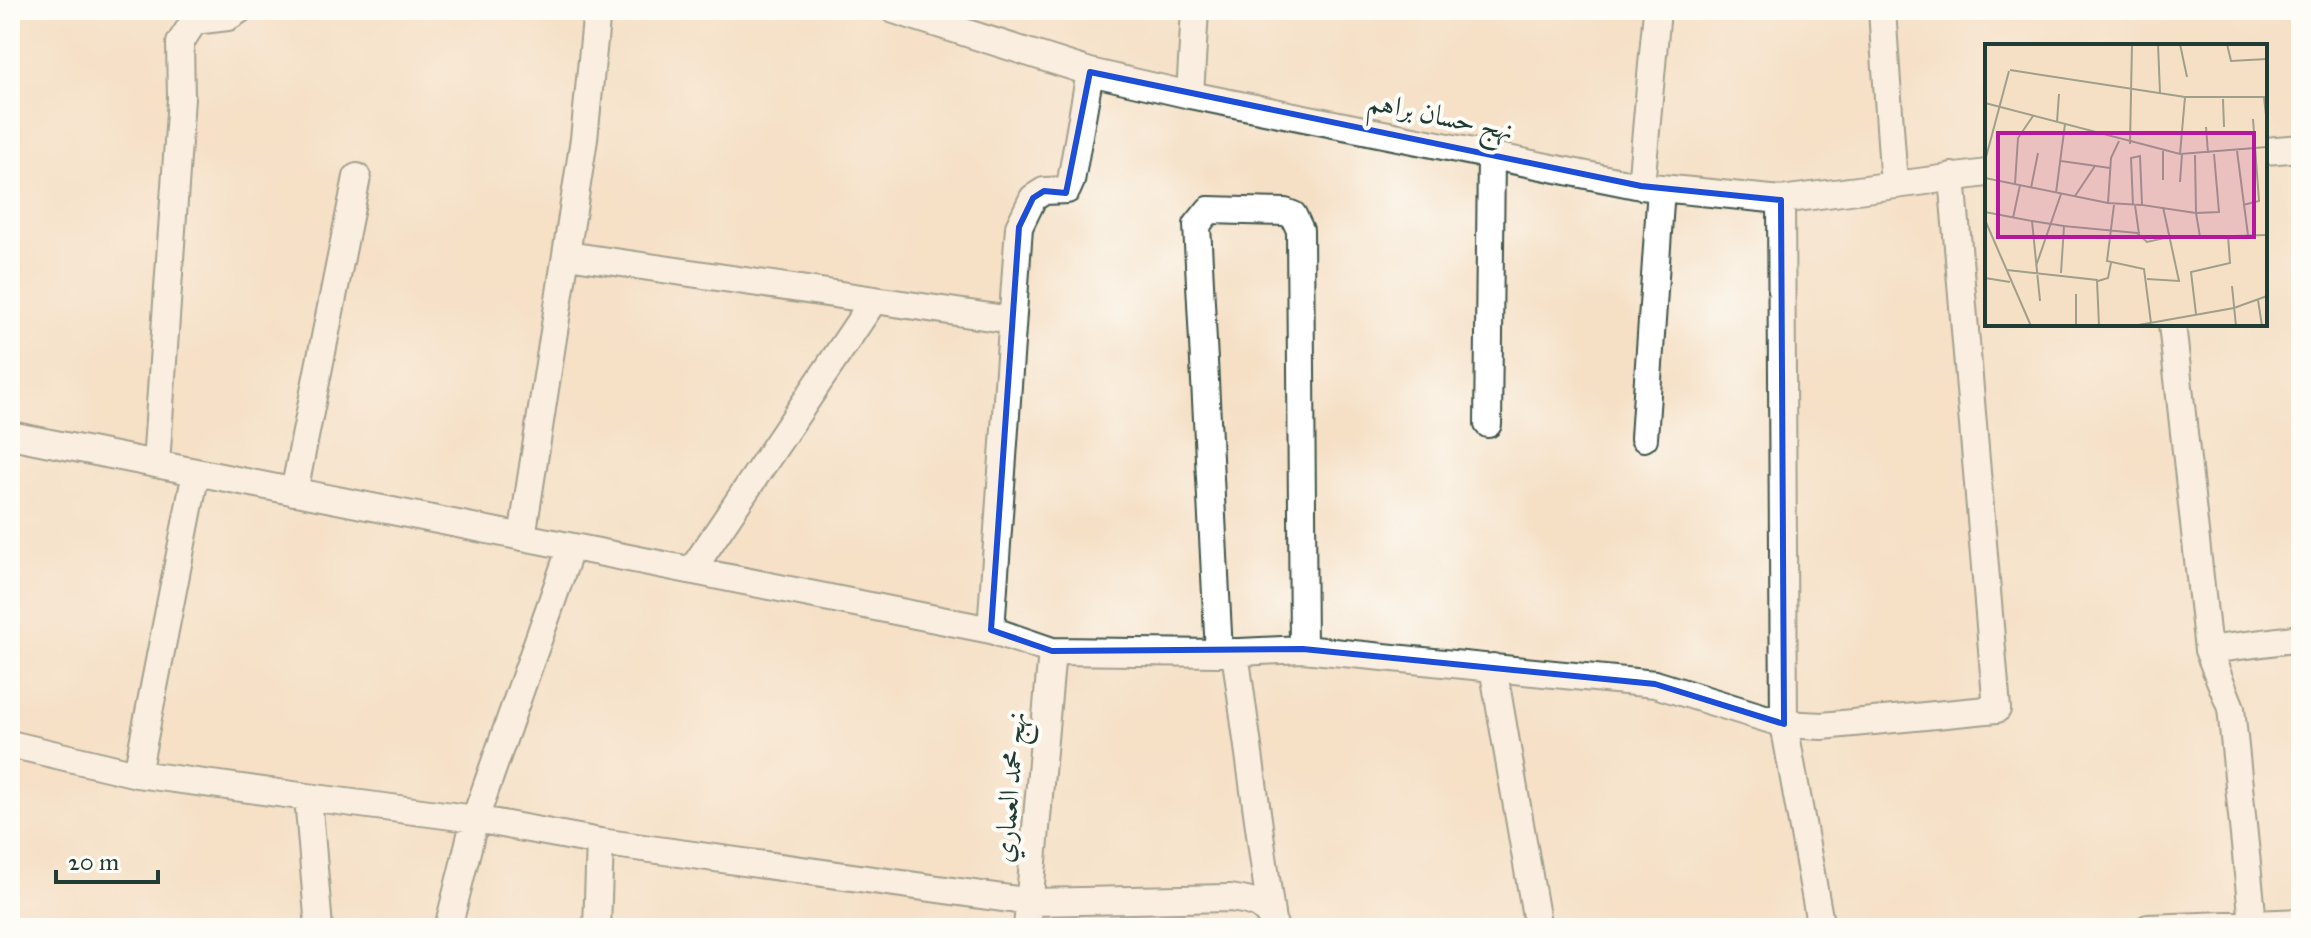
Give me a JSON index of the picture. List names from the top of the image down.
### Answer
{
  "streets": {
    "street": ["نهج حسان براهم", "نهج محمد العماري"]
  },
  "scale_bar": "20 m"
}
